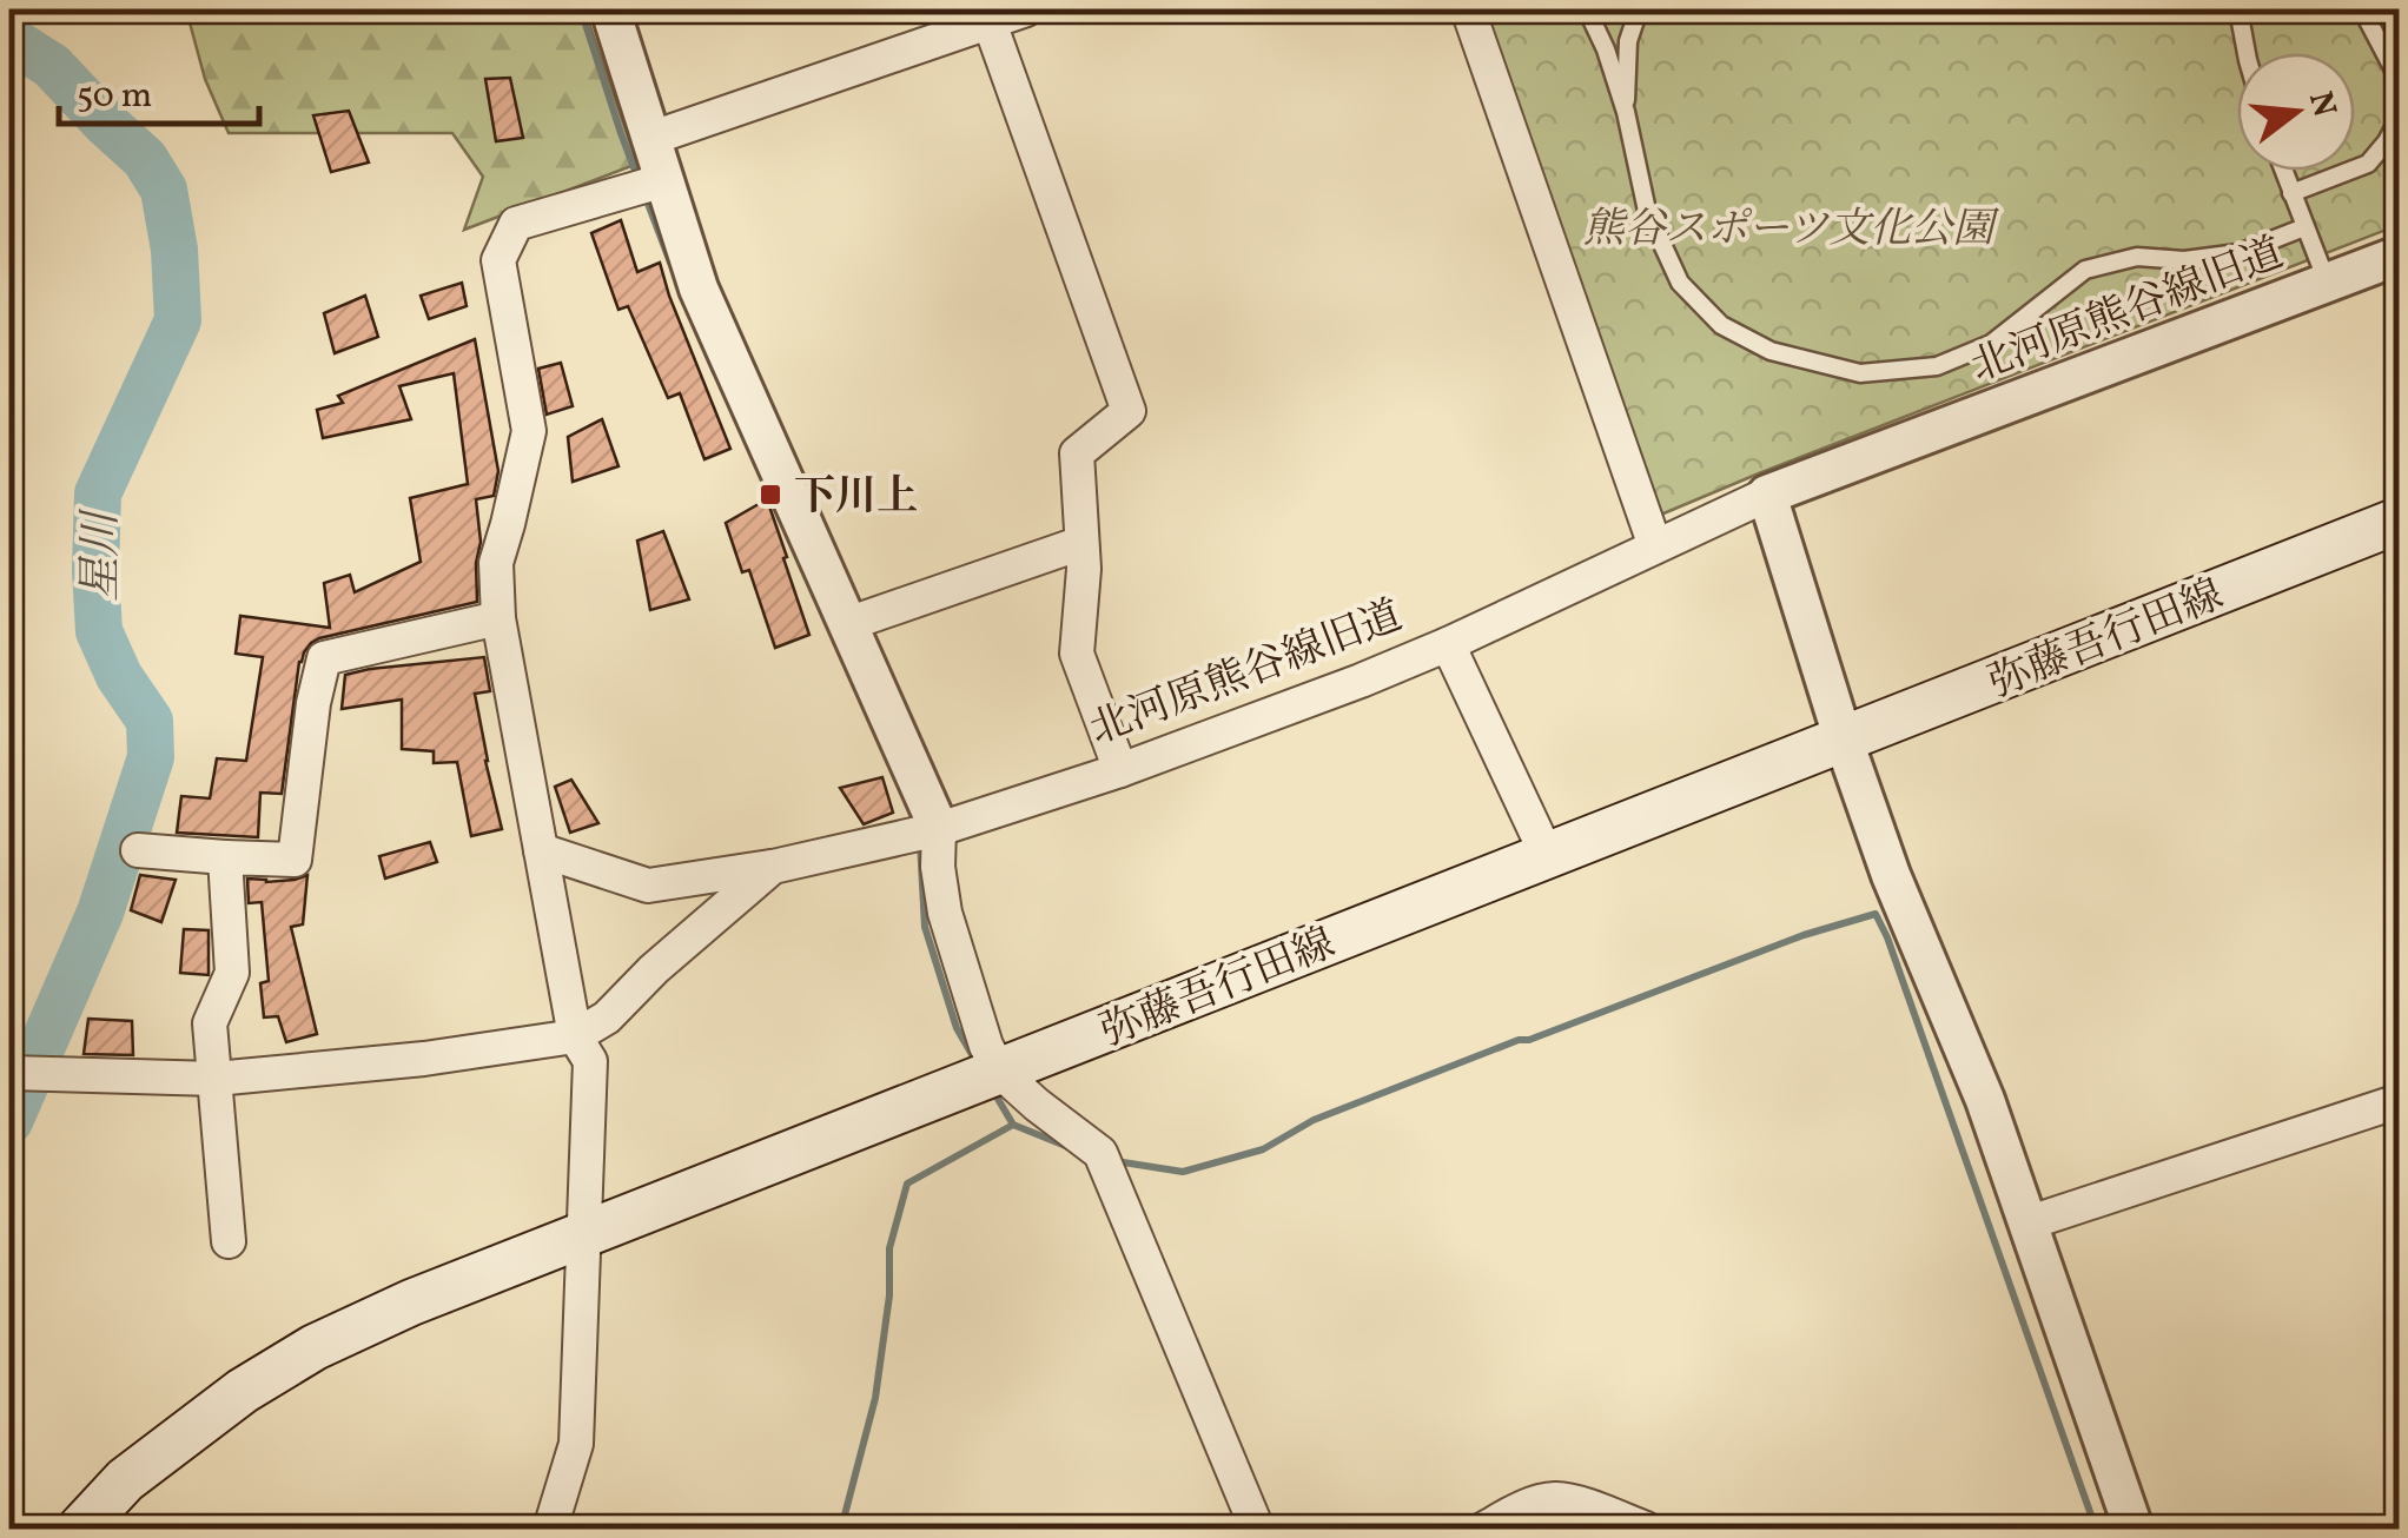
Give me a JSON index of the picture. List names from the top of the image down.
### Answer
{
  "streets": {
    "main road": ["弥藤吾行田線"],
    "street": ["北河原熊谷線旧道"]
  },
  "water": ["星川"],
  "parks": ["熊谷スポーツ文化公園"],
  "places": {
    "transit": ["下川上"]
  },
  "scale_bar": "50 m",
  "north": "right"
}
